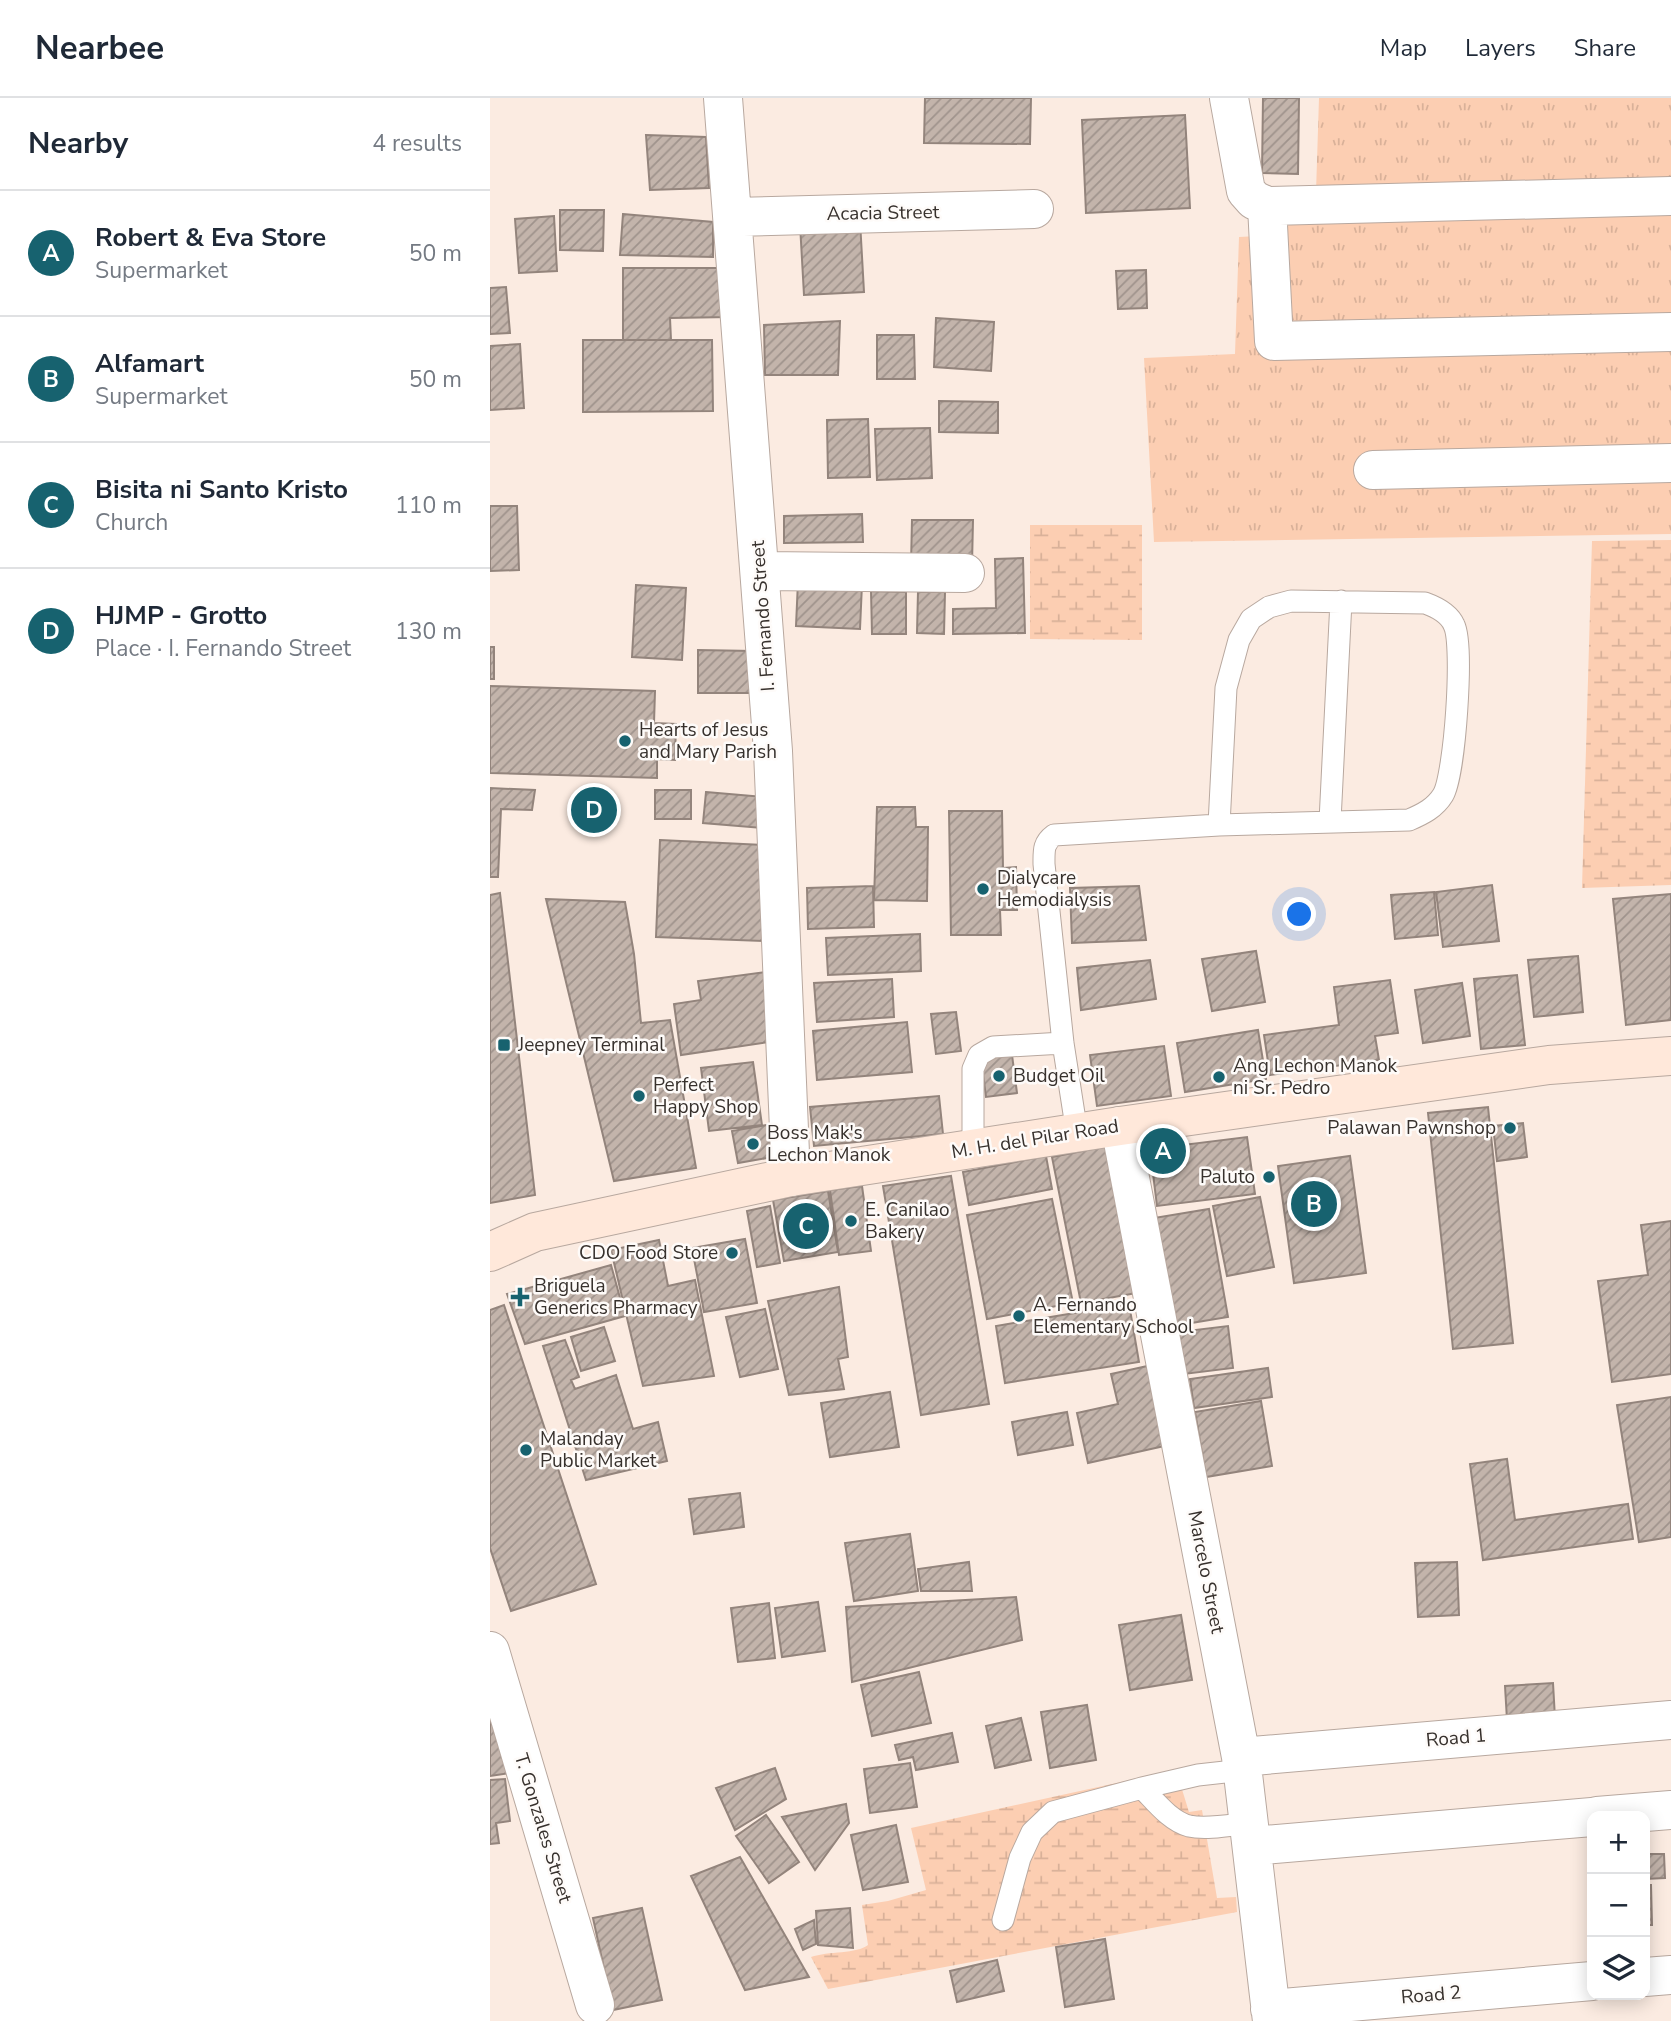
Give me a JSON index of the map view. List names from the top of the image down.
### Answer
{
  "streets": {
    "main road": ["M. H. del Pilar Road"],
    "street": [
      "Acacia Street",
      "I. Fernando Street",
      "Marcelo Street",
      "Road 1",
      "T. Gonzales Street",
      "Road 2"
    ]
  },
  "crossings": [
    ["Acacia Street", "I. Fernando Street"],
    ["I. Fernando Street", "M. H. del Pilar Road"],
    ["M. H. del Pilar Road", "Marcelo Street"],
    ["Marcelo Street", "Road 1"],
    ["Marcelo Street", "Road 2"]
  ],
  "places": {
    "other": [
      "Hearts of Jesus and Mary Parish",
      "Dialycare Hemodialysis",
      "Budget Oil",
      "Ang Lechon Manok ni Sr. Pedro",
      "Perfect Happy Shop",
      "Palawan Pawnshop",
      "Boss Mak's Lechon Manok",
      "Paluto",
      "E. Canilao Bakery",
      "CDO Food Store",
      "A. Fernando Elementary School",
      "Malanday Public Market"
    ],
    "transit": ["Jeepney Terminal"],
    "health": ["Briguela Generics Pharmacy"]
  },
  "page": {
    "header": "Nearbee",
    "nav": ["Map", "Layers", "Share"],
    "heading": ["Nearby", "4 results"],
    "list": [
      {
        "mark": "A",
        "name": "Robert & Eva Store",
        "note": "Supermarket",
        "value": "50 m"
      },
      {
        "mark": "B",
        "name": "Alfamart",
        "note": "Supermarket",
        "value": "50 m"
      },
      {
        "mark": "C",
        "name": "Bisita ni Santo Kristo",
        "note": "Church",
        "value": "110 m"
      },
      {
        "mark": "D",
        "name": "HJMP - Grotto",
        "note": "Place · I. Fernando Street",
        "value": "130 m"
      }
    ],
    "pins": [
      "D",
      "A",
      "B",
      "C"
    ],
    "map_buttons": ["+", "−"]
  }
}
